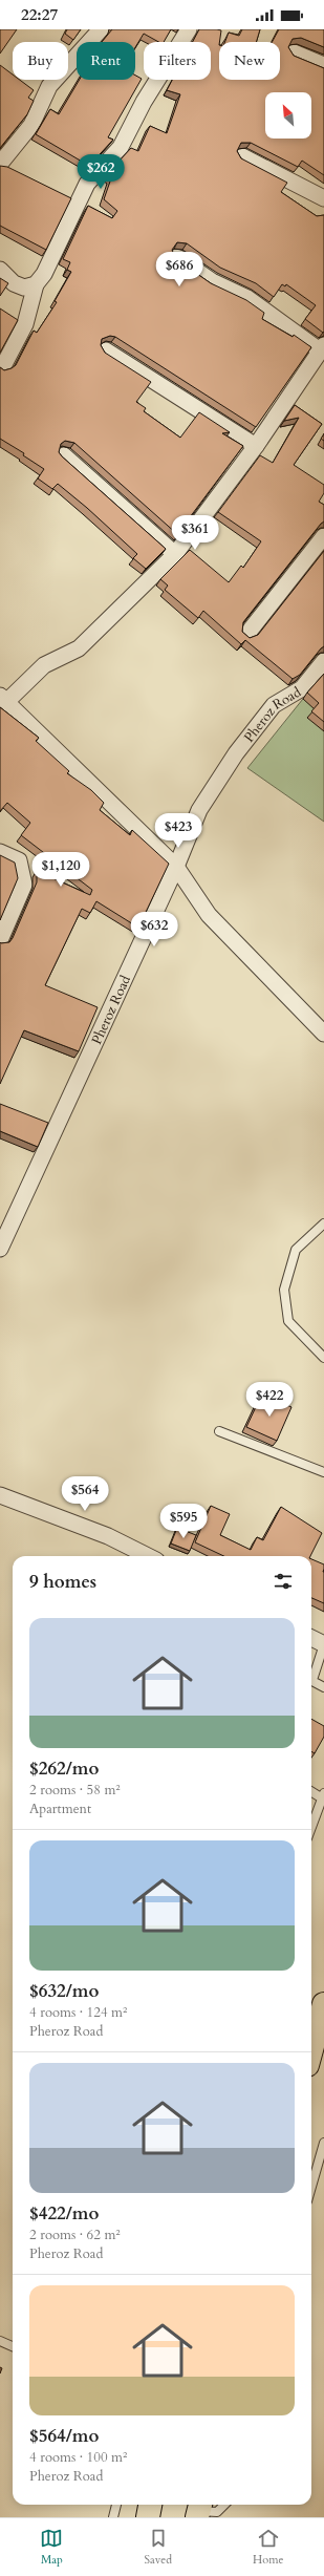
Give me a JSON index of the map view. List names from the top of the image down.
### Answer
{
  "streets": {
    "street": ["Pheroz Road"]
  },
  "north": "top left",
  "page": {
    "status": "22:27",
    "chip": [
      "Buy",
      "Rent",
      "Filters",
      "New"
    ],
    "price": [
      "$262",
      "$686",
      "$361",
      "$423",
      "$1,120",
      "$632",
      "$422",
      "$564",
      "$595"
    ],
    "heading": "9 homes",
    "list": [
      {
        "name": "$262/mo",
        "note": "2 rooms · 58 m² · Apartment"
      },
      {
        "name": "$632/mo",
        "note": "4 rooms · 124 m² · Pheroz Road"
      },
      {
        "name": "$422/mo",
        "note": "2 rooms · 62 m² · Pheroz Road"
      },
      {
        "name": "$564/mo",
        "note": "4 rooms · 100 m² · Pheroz Road"
      }
    ],
    "tabs": ["Map", "Saved", "Home"]
  }
}
